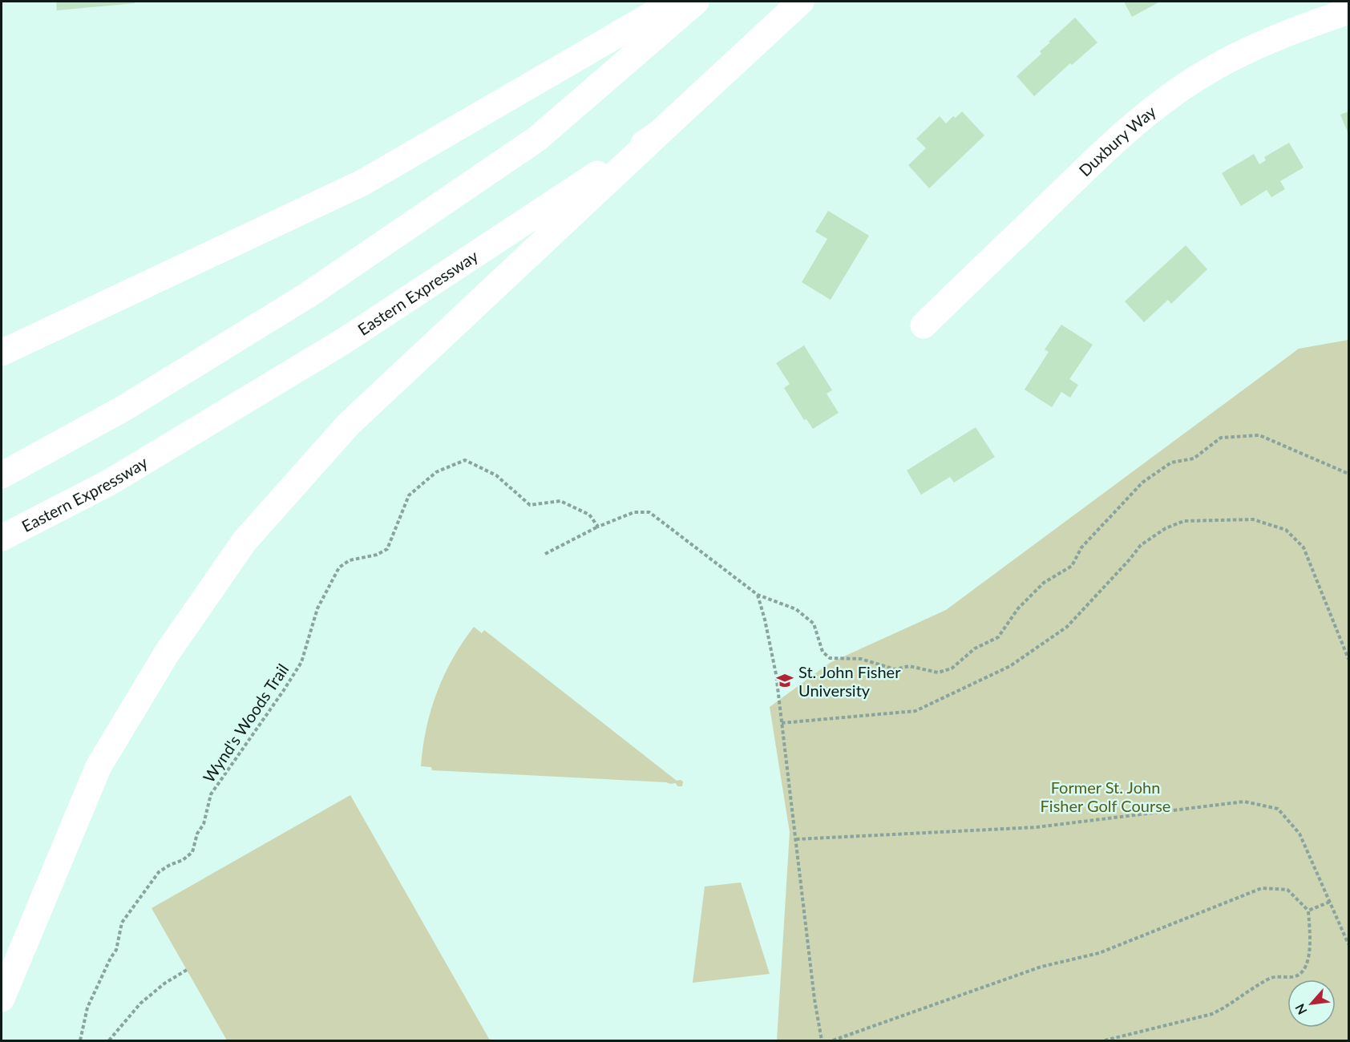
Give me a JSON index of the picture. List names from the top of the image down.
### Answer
{
  "streets": {
    "main road": ["Duxbury Way", "Eastern Expressway"],
    "path": ["Wynd's Woods Trail"]
  },
  "parks": ["Former St. John Fisher Golf Course"],
  "places": {
    "school or university": ["St. John Fisher University"]
  },
  "north": "bottom left"
}
